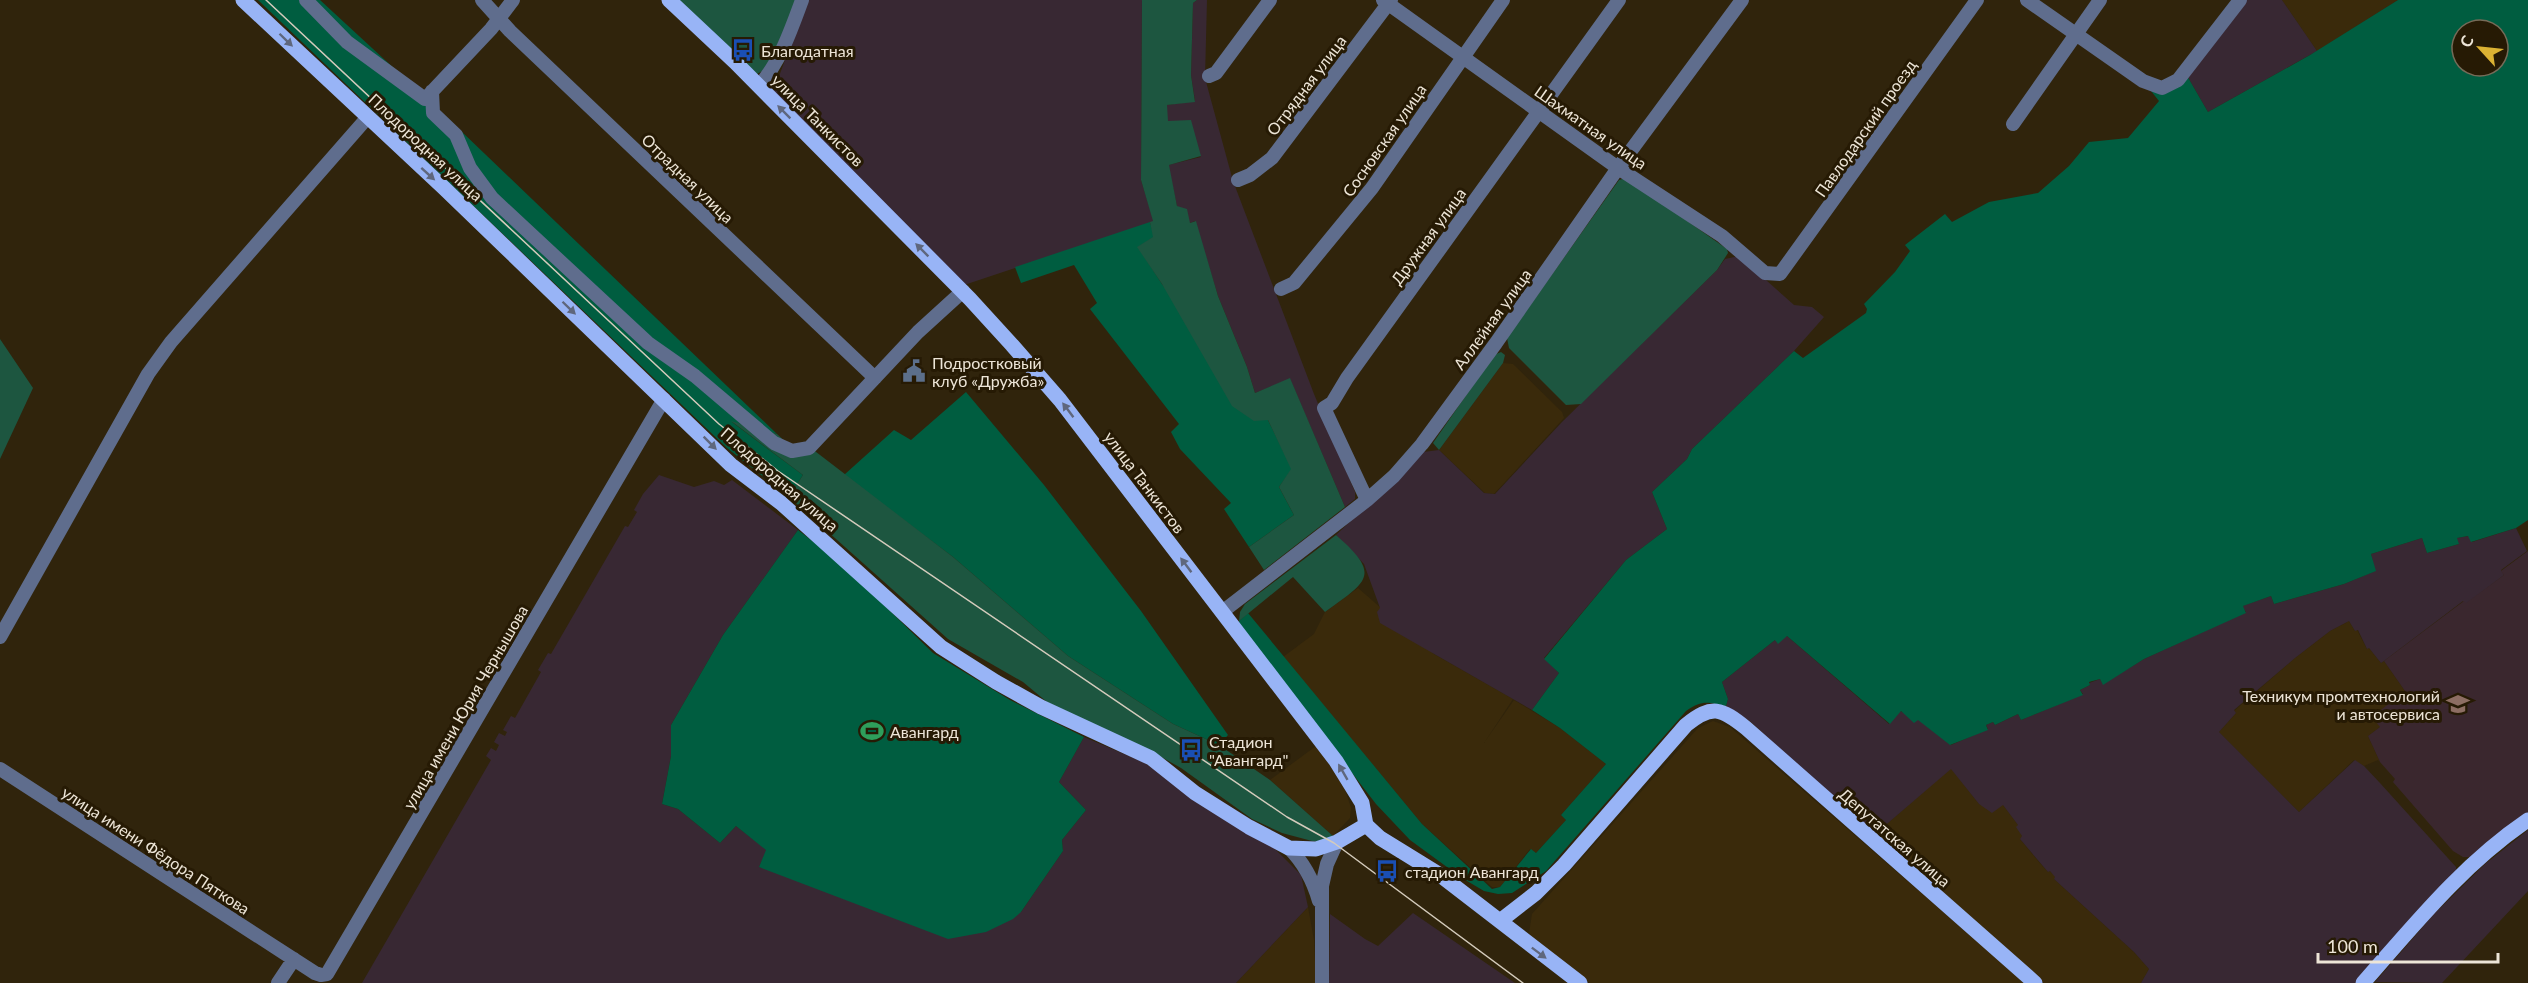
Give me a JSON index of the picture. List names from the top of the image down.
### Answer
{
  "streets": {
    "main road": ["улица Танкистов", "Плодородная улица", "Депутатская улица"],
    "street": [
      "Отрядная улица",
      "Шахматная улица",
      "Павлодарский проезд",
      "Сосновская улица",
      "Отрадная улица",
      "Дружная улица",
      "Аллейная улица",
      "улица имени Юрия Чернышова",
      "улица имени Фёдора Пяткова"
    ]
  },
  "crossings": [
    ["Отрядная улица", "Шахматная улица"],
    ["улица Танкистов", "Плодородная улица"],
    ["улица Танкистов", "Аллейная улица"],
    ["Шахматная улица", "Павлодарский проезд"],
    ["Шахматная улица", "Сосновская улица"],
    ["Шахматная улица", "Дружная улица"],
    ["Шахматная улица", "Аллейная улица"],
    ["Плодородная улица", "улица имени Юрия Чернышова"],
    ["Дружная улица", "Аллейная улица"],
    ["улица имени Юрия Чернышова", "улица имени Фёдора Пяткова"]
  ],
  "one_way": ["улица Танкистов", "Плодородная улица"],
  "places": {
    "bus stop": ["Благодатная", "Стадион \"Авангард\"", "стадион Авангард"],
    "public building": ["Подростковый клуб «Дружба»"],
    "school or university": ["Техникум промтехнологий и автосервиса"],
    "sports": ["Авангард"]
  },
  "scale_bar": "100 m",
  "north": "top left"
}
